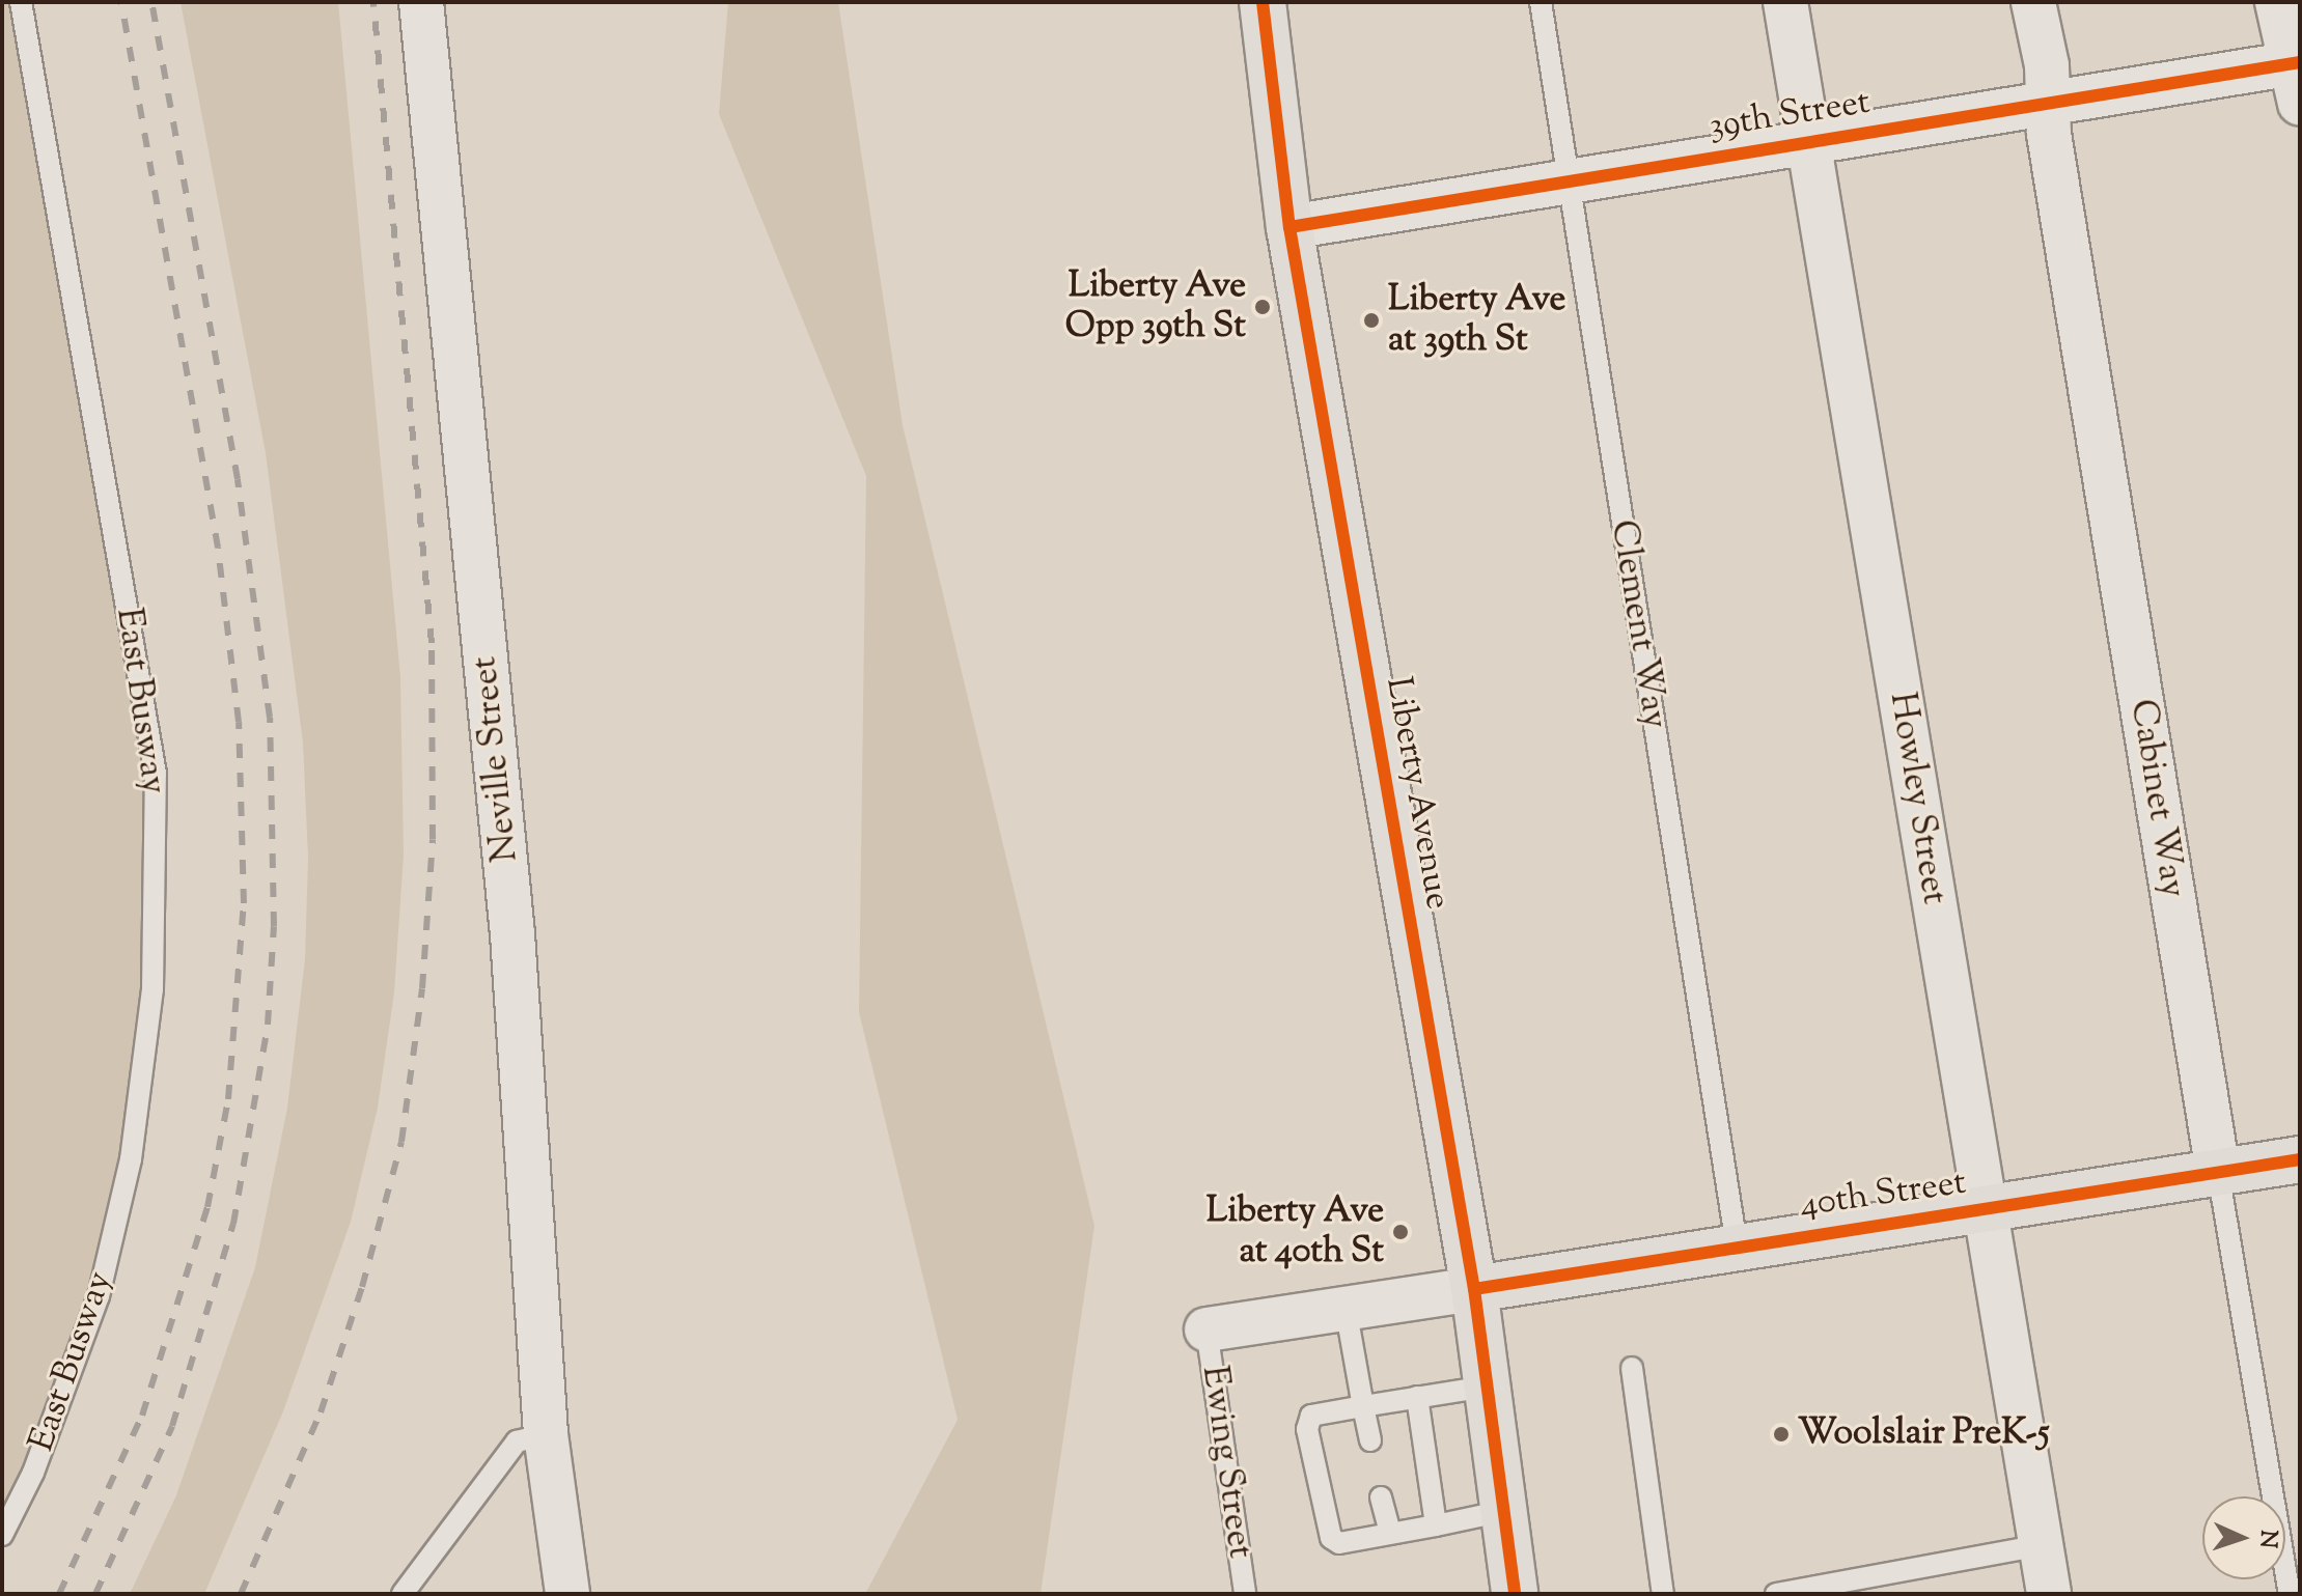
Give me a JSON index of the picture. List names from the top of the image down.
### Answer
{
  "streets": {
    "main road": ["Liberty Avenue", "40th Street"],
    "street": [
      "39th Street",
      "Neville Street",
      "Howley Street",
      "Cabinet Way"
    ],
    "lane": ["Clement Way", "East Busway", "Ewing Street"]
  },
  "crossings": [
    ["39th Street", "Clement Way"],
    ["39th Street", "Liberty Avenue"],
    ["39th Street", "Howley Street"],
    ["39th Street", "Cabinet Way"],
    ["Clement Way", "40th Street"],
    ["Liberty Avenue", "40th Street"],
    ["Howley Street", "40th Street"],
    ["Cabinet Way", "40th Street"],
    ["40th Street", "Ewing Street"]
  ],
  "places": [
    "Liberty Ave Opp 39th St",
    "Liberty Ave at 39th St",
    "Liberty Ave at 40th St",
    "Woolslair PreK-5"
  ],
  "north": "right"
}
